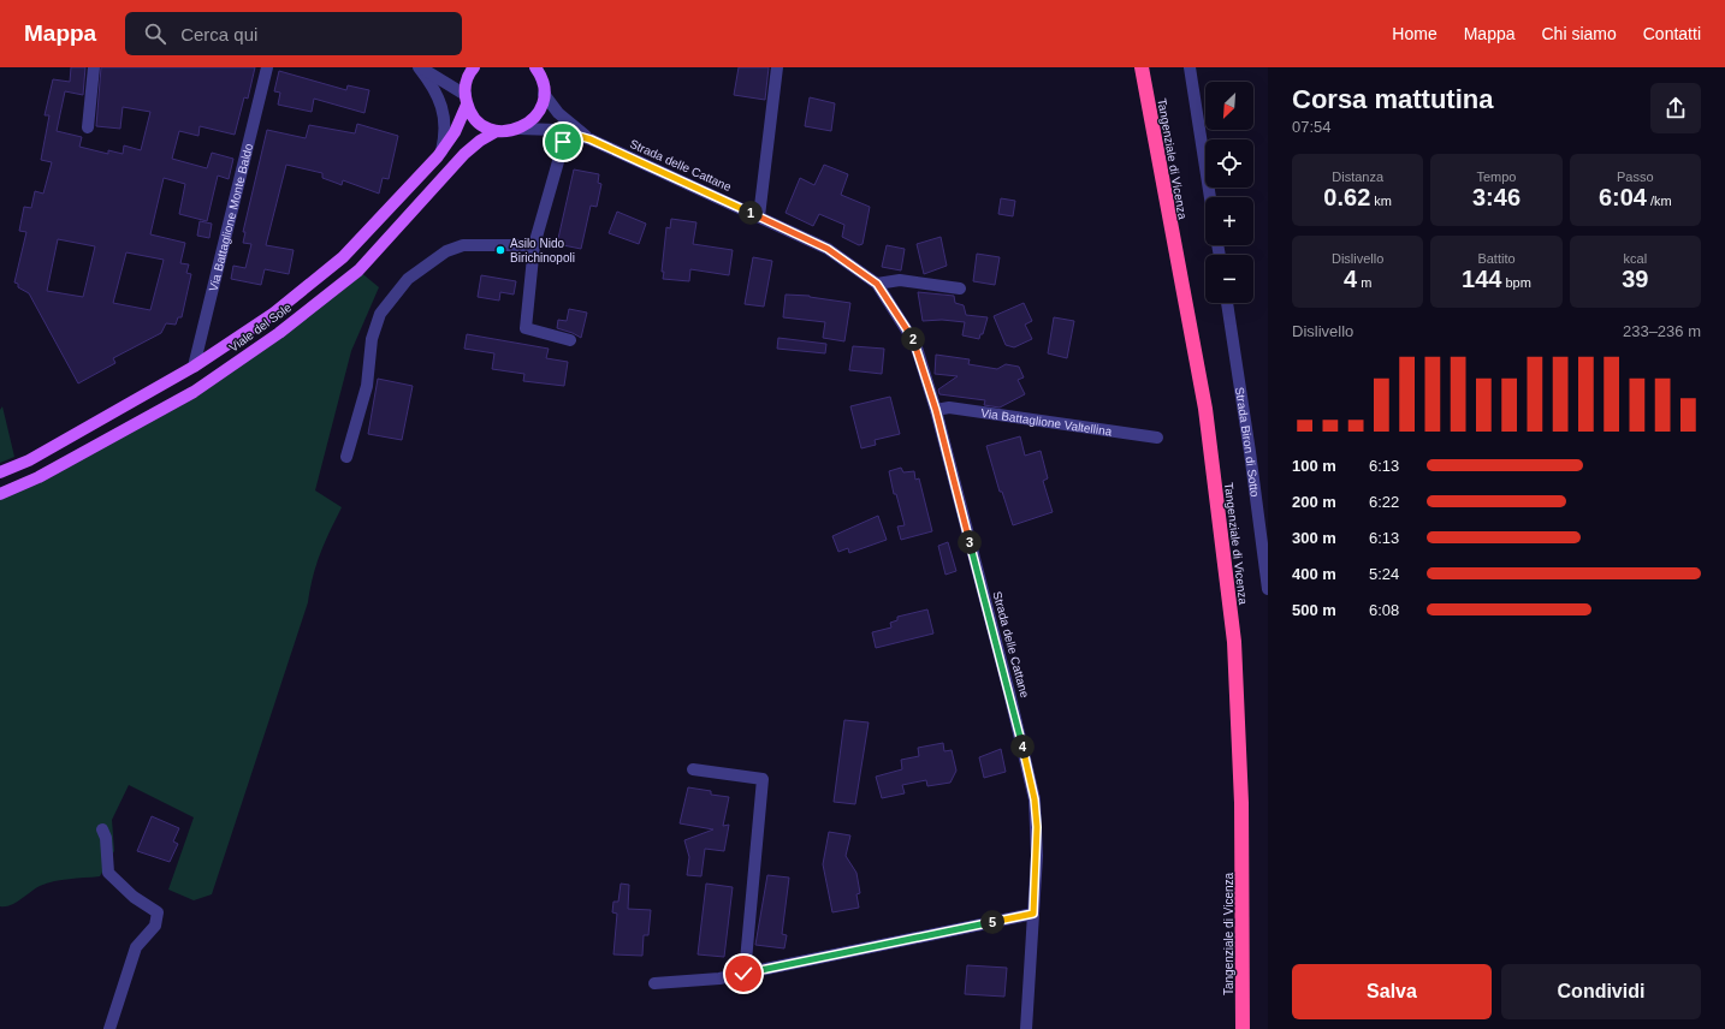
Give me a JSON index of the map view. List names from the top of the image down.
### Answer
{
  "streets": {
    "highway": ["Tangenziale di Vicenza"],
    "main road": ["Viale del Sole"],
    "street": [
      "Strada delle Cattane",
      "Via Battaglione Monte Baldo",
      "Via Battaglione Valtellina",
      "Strada Biron di Sotto"
    ]
  },
  "crossings": [
    ["Strada delle Cattane", "Viale del Sole"],
    ["Strada delle Cattane", "Via Battaglione Valtellina"],
    ["Via Battaglione Monte Baldo", "Viale del Sole"]
  ],
  "places": ["Asilo Nido Birichinopoli"],
  "north": "bottom left",
  "page": {
    "header": "Mappa",
    "search": "Cerca qui",
    "nav": [
      "Home",
      "Mappa",
      "Chi siamo",
      "Contatti"
    ],
    "heading": ["Corsa mattutina", "07:54"],
    "map_buttons": ["+", "−"],
    "stats": [
      ["Distanza", "0.62 km"],
      ["Tempo", "3:46"],
      ["Passo", "6:04 /km"],
      ["Dislivello", "4 m"],
      ["Battito", "144 bpm"],
      ["kcal", "39"]
    ],
    "pins": [
      "1",
      "2",
      "3",
      "4",
      "5"
    ],
    "chart": ["Dislivello", "233–236 m"],
    "list": [
      {
        "name": "100 m",
        "note": "6:13"
      },
      {
        "name": "200 m",
        "note": "6:22"
      },
      {
        "name": "300 m",
        "note": "6:13"
      },
      {
        "name": "400 m",
        "note": "5:24"
      },
      {
        "name": "500 m",
        "note": "6:08"
      }
    ],
    "buttons": ["Salva", "Condividi"]
  }
}
